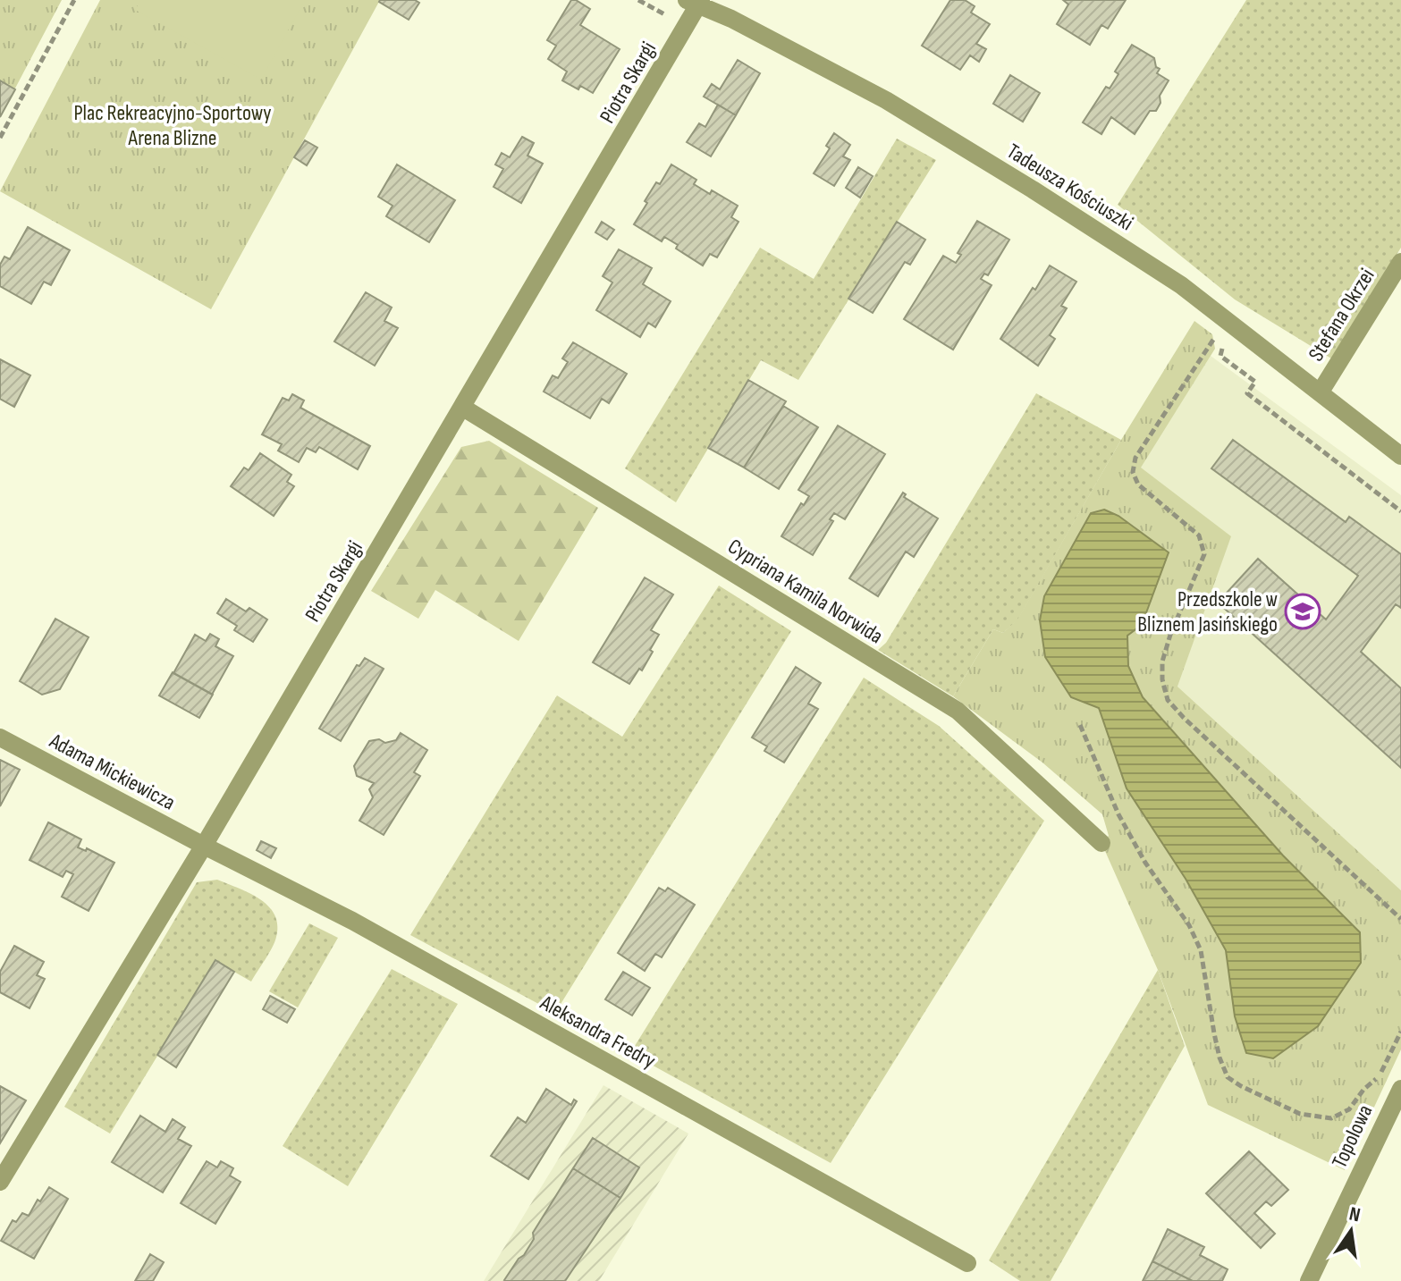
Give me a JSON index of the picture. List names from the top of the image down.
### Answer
{
  "streets": {
    "street": [
      "Piotra Skargi",
      "Tadeusza Kościuszki",
      "Stefana Okrzei",
      "Cypriana Kamila Norwida",
      "Adama Mickiewicza",
      "Aleksandra Fredry",
      "Topolowa"
    ]
  },
  "crossings": [
    ["Piotra Skargi", "Tadeusza Kościuszki"],
    ["Piotra Skargi", "Cypriana Kamila Norwida"],
    ["Piotra Skargi", "Adama Mickiewicza"],
    ["Piotra Skargi", "Aleksandra Fredry"],
    ["Tadeusza Kościuszki", "Stefana Okrzei"],
    ["Adama Mickiewicza", "Aleksandra Fredry"]
  ],
  "parks": ["Plac Rekreacyjno-Sportowy Arena Blizne"],
  "places": {
    "school or university": ["Przedszkole w Bliznem Jasińskiego"]
  },
  "north": "top"
}
